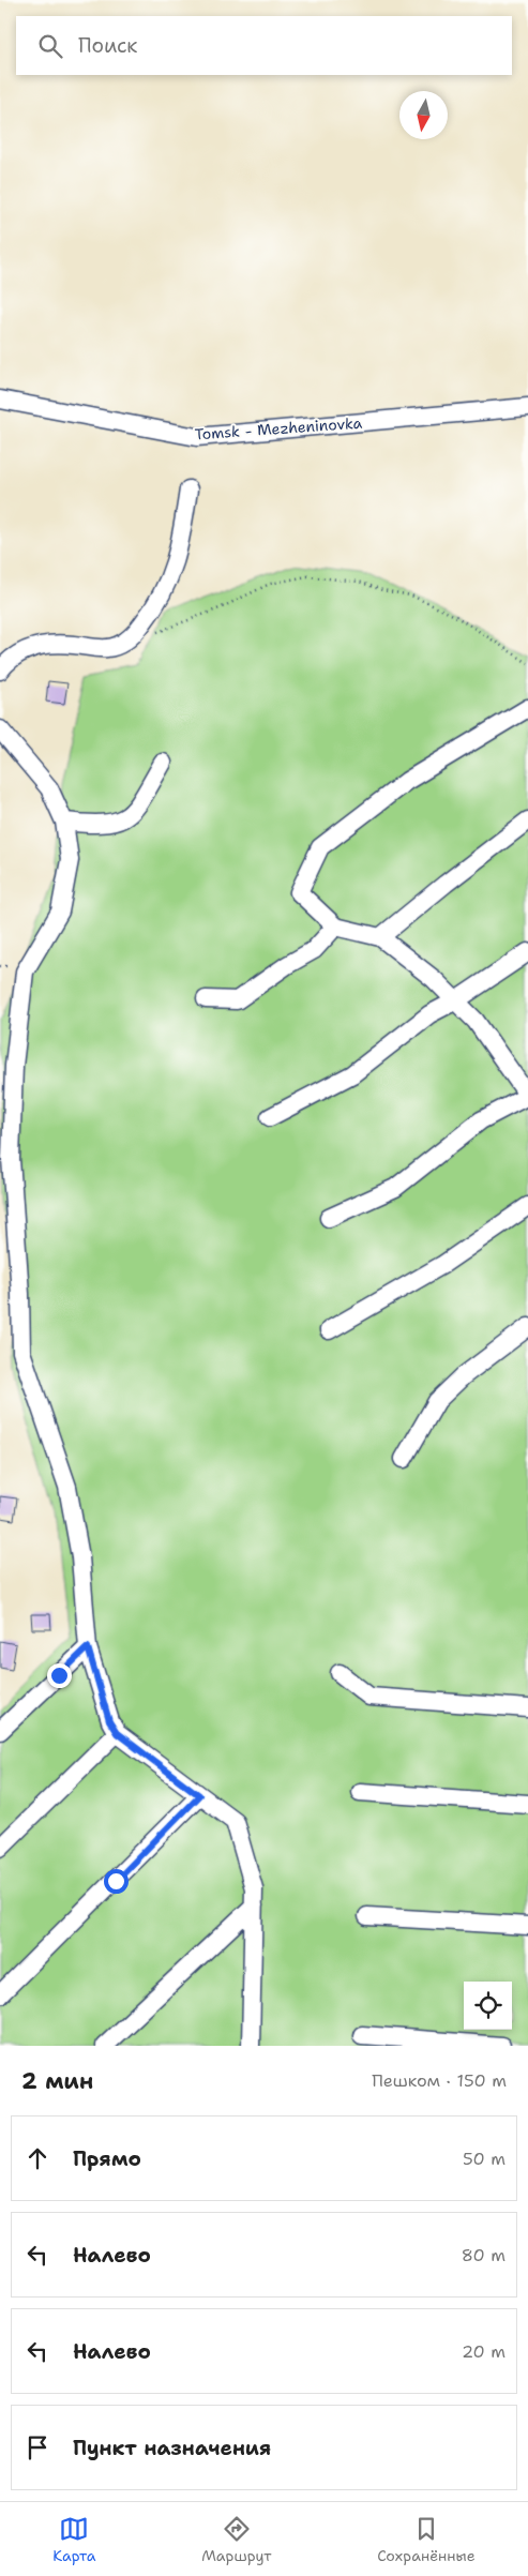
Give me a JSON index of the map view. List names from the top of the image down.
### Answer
{
  "streets": {
    "street": ["Tomsk - Mezheninovka"]
  },
  "north": "bottom",
  "page": {
    "search": "Поиск",
    "heading": ["2 мин", "Пешком · 150 m"],
    "list": [
      ["Прямо", "50 m"],
      ["Налево", "80 m"],
      ["Налево", "20 m"],
      "Пункт назначения"
    ],
    "nav": ["Карта", "Маршрут", "Сохранённые"]
  }
}
